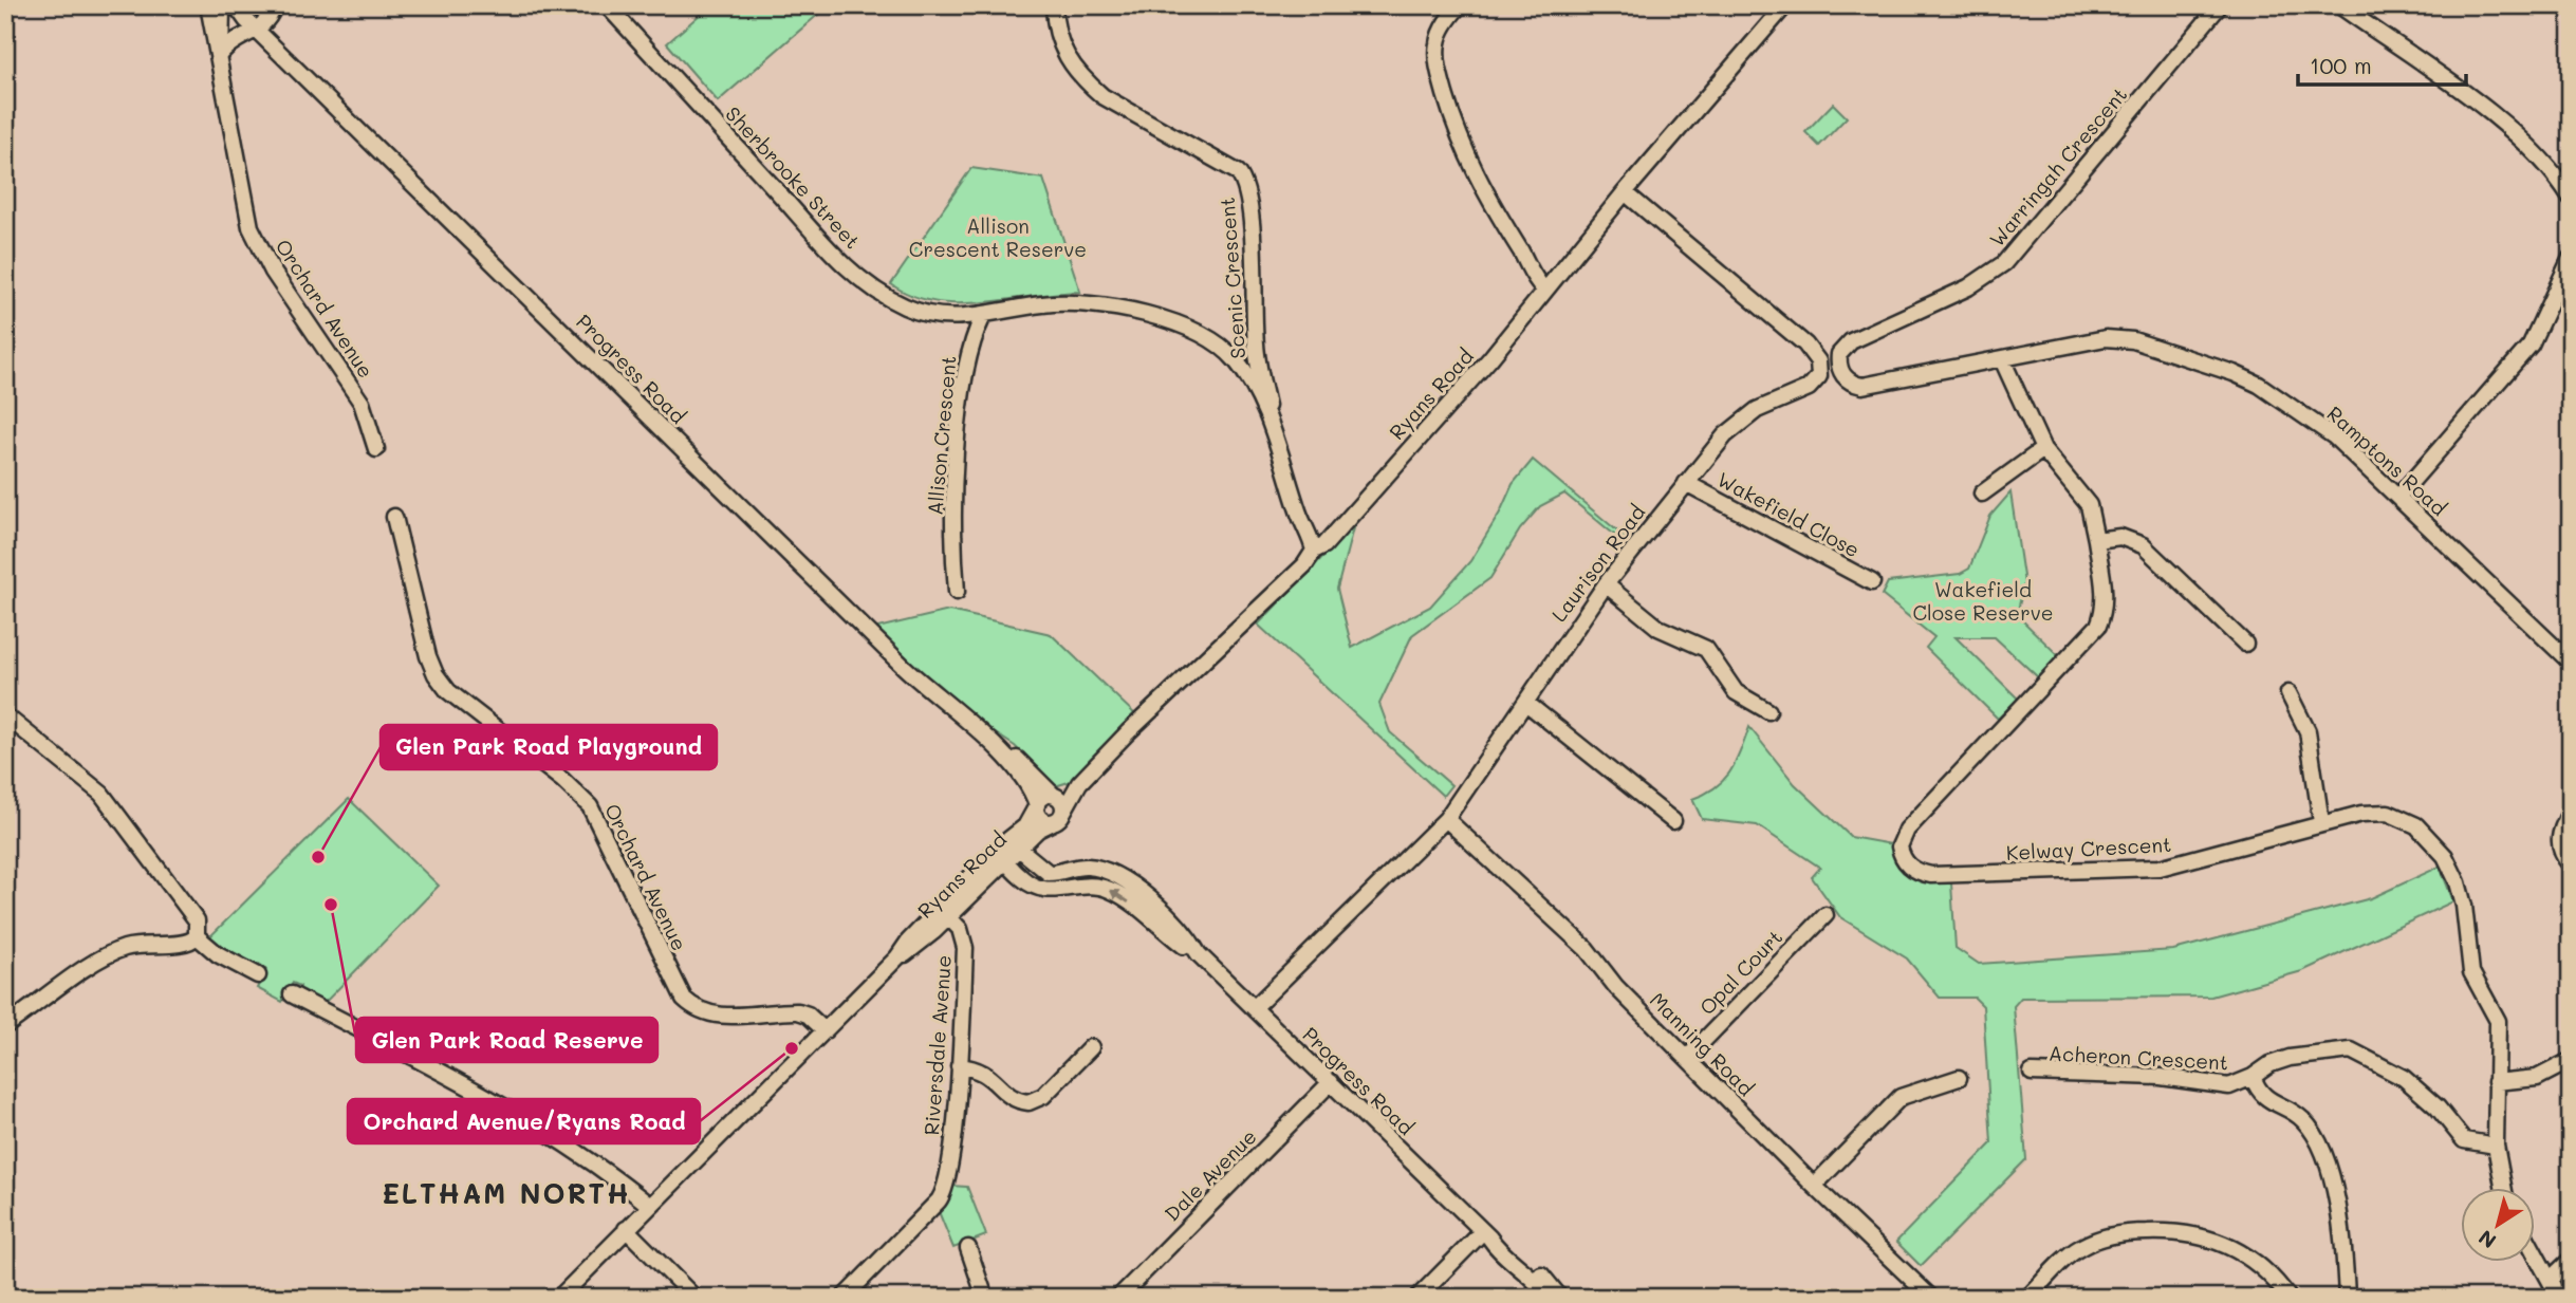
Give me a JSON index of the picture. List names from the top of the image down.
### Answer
{
  "streets": {
    "street": [
      "Warringah Crescent",
      "Sherbrooke Street",
      "Scenic Crescent",
      "Orchard Avenue",
      "Progress Road",
      "Ryans Road",
      "Allison Crescent",
      "Ramptons Road",
      "Wakefield Close",
      "Laurison Road",
      "Kelway Crescent",
      "Opal Court",
      "Manning Road",
      "Riversdale Avenue",
      "Acheron Crescent",
      "Dale Avenue"
    ]
  },
  "crossings": [
    ["Warringah Crescent", "Ramptons Road"],
    ["Sherbrooke Street", "Allison Crescent"],
    ["Orchard Avenue", "Progress Road"],
    ["Orchard Avenue", "Ryans Road"],
    ["Progress Road", "Ryans Road"],
    ["Progress Road", "Laurison Road"],
    ["Progress Road", "Dale Avenue"],
    ["Ryans Road", "Laurison Road"],
    ["Ryans Road", "Riversdale Avenue"],
    ["Ramptons Road", "Kelway Crescent"],
    ["Wakefield Close", "Laurison Road"],
    ["Laurison Road", "Manning Road"],
    ["Kelway Crescent", "Acheron Crescent"],
    ["Opal Court", "Manning Road"]
  ],
  "districts": ["ELTHAM NORTH"],
  "parks": ["Allison Crescent Reserve", "Wakefield Close Reserve"],
  "places": ["Glen Park Road Playground", "Glen Park Road Reserve", "Orchard Avenue/Ryans Road"],
  "scale_bar": "100 m",
  "north": "bottom left"
}
